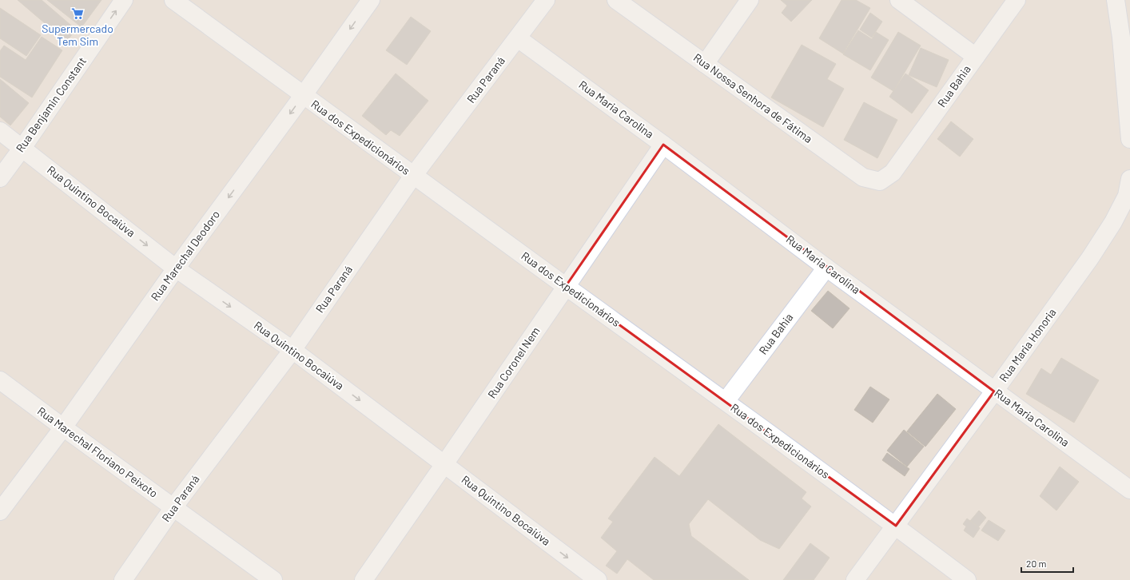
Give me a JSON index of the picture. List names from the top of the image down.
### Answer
{
  "streets": {
    "street": [
      "Rua Paraná",
      "Rua Bahia",
      "Rua Nossa Senhora de Fátima",
      "Rua Benjamin Constant",
      "Rua Maria Carolina",
      "Rua dos Expedicionários",
      "Rua Quintino Bocaiúva",
      "Rua Marechal Deodoro",
      "Rua Maria Honoria",
      "Rua Coronel Nem",
      "Rua Marechal Floriano Peixoto"
    ]
  },
  "crossings": [
    ["Rua Paraná", "Rua Maria Carolina"],
    ["Rua Paraná", "Rua dos Expedicionários"],
    ["Rua Paraná", "Rua Quintino Bocaiúva"],
    ["Rua Paraná", "Rua Marechal Floriano Peixoto"],
    ["Rua Bahia", "Rua Nossa Senhora de Fátima"],
    ["Rua Bahia", "Rua Maria Carolina"],
    ["Rua Bahia", "Rua dos Expedicionários"],
    ["Rua Benjamin Constant", "Rua Quintino Bocaiúva"],
    ["Rua Maria Carolina", "Rua Maria Honoria"],
    ["Rua Maria Carolina", "Rua Coronel Nem"],
    ["Rua dos Expedicionários", "Rua Marechal Deodoro"],
    ["Rua dos Expedicionários", "Rua Maria Honoria"],
    ["Rua dos Expedicionários", "Rua Coronel Nem"],
    ["Rua Quintino Bocaiúva", "Rua Marechal Deodoro"],
    ["Rua Quintino Bocaiúva", "Rua Coronel Nem"],
    ["Rua Marechal Deodoro", "Rua Marechal Floriano Peixoto"]
  ],
  "one_way": ["Rua Benjamin Constant", "Rua Quintino Bocaiúva", "Rua Marechal Deodoro"],
  "places": {
    "supermarket": ["Supermercado Tem Sim"]
  },
  "scale_bar": "20 m"
}
